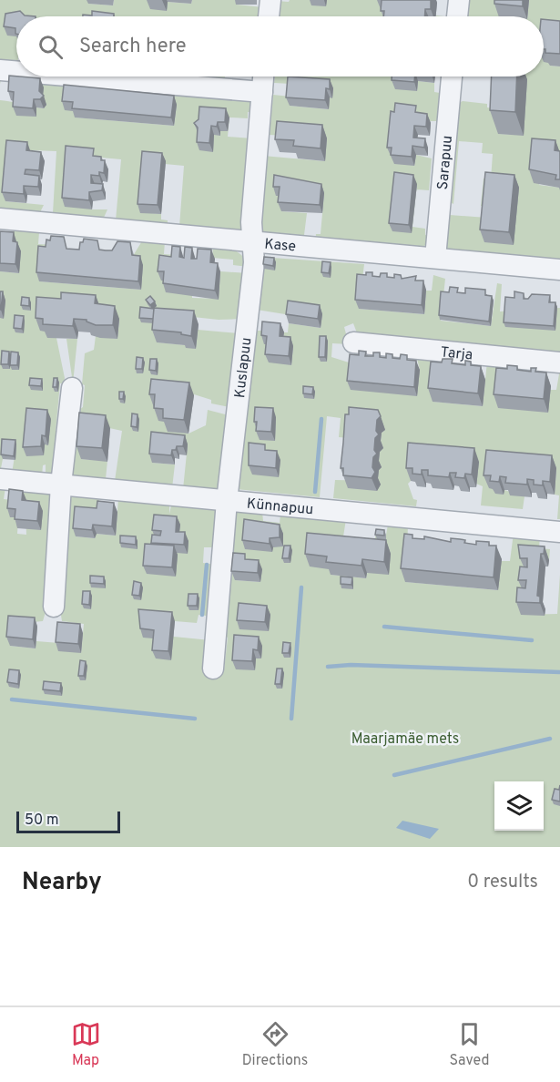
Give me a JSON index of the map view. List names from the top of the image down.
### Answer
{
  "streets": {
    "street": [
      "Sarapuu",
      "Kase",
      "Tarja",
      "Kuslapuu",
      "Künnapuu"
    ]
  },
  "crossings": [
    ["Sarapuu", "Kase"],
    ["Kase", "Kuslapuu"],
    ["Kuslapuu", "Künnapuu"]
  ],
  "parks": ["Maarjamäe mets"],
  "scale_bar": "50 m",
  "page": {
    "search": "Search here",
    "scale": "50 m",
    "heading": ["Nearby", "0 results"],
    "nav": ["Map", "Directions", "Saved"]
  }
}
